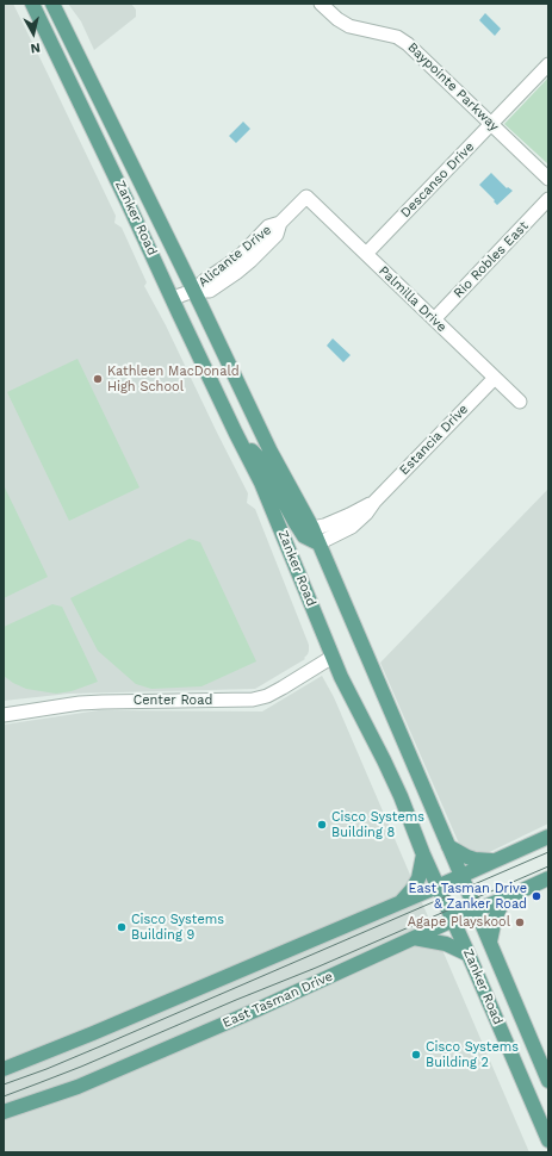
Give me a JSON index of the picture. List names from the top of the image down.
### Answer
{
  "streets": {
    "main road": ["Zanker Road", "East Tasman Drive"],
    "street": [
      "Baypointe Parkway",
      "Descanso Drive",
      "Alicante Drive",
      "Rio Robles East",
      "Palmilla Drive",
      "Estancia Drive",
      "Center Road"
    ]
  },
  "crossings": [
    ["Baypointe Parkway", "Descanso Drive"],
    ["Descanso Drive", "Palmilla Drive"],
    ["Zanker Road", "Alicante Drive"],
    ["Zanker Road", "Estancia Drive"],
    ["Zanker Road", "Center Road"],
    ["Zanker Road", "East Tasman Drive"],
    ["Alicante Drive", "Palmilla Drive"],
    ["Rio Robles East", "Palmilla Drive"],
    ["Palmilla Drive", "Estancia Drive"]
  ],
  "places": [
    "Kathleen MacDonald High School",
    "Cisco Systems Building 8",
    "East Tasman Drive & Zanker Road",
    "Agape Playskool",
    "Cisco Systems Building 9",
    "Cisco Systems Building 2"
  ],
  "north": "bottom"
}
